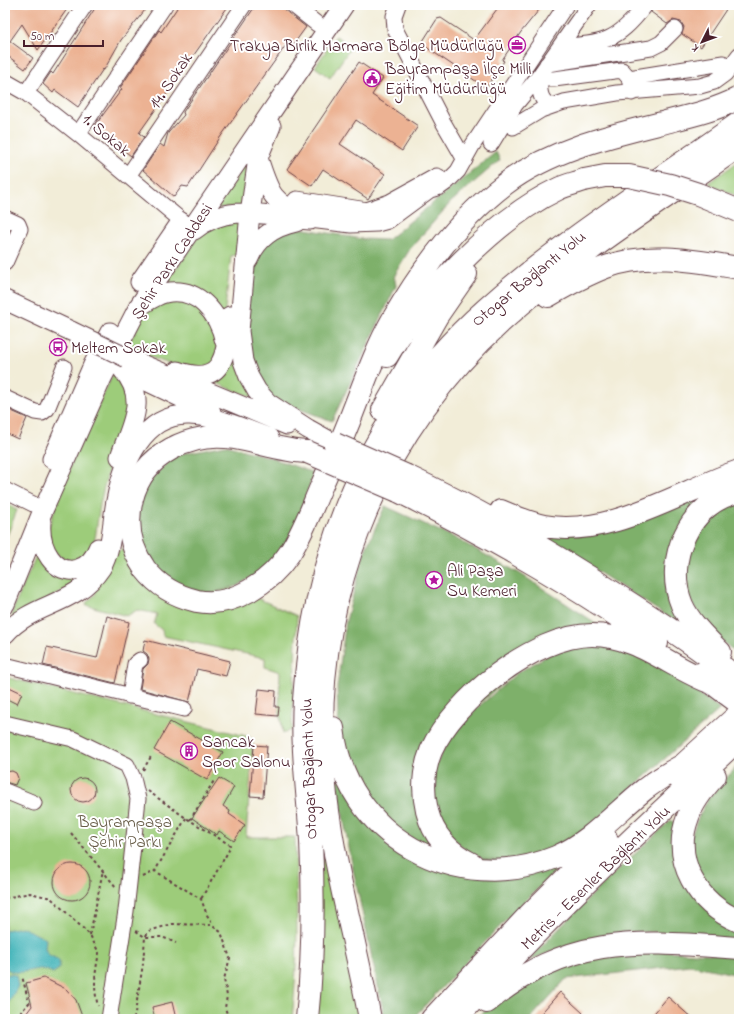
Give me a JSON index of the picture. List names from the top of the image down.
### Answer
{
  "streets": {
    "highway": ["Otogar Bağlantı Yolu", "Metris - Esenler Bağlantı Yolu"],
    "main road": ["Şehir Parkı Caddesi"],
    "street": ["14. Sokak", "1. Sokak"]
  },
  "crossings": [
    ["14. Sokak", "1. Sokak"],
    ["1. Sokak", "Şehir Parkı Caddesi"]
  ],
  "parks": ["Bayrampaşa Şehir Parkı"],
  "places": {
    "office": ["Trakya Birlik Marmara Bölge Müdürlüğü"],
    "public building": ["Bayrampaşa İlçe Milli Eğitim Müdürlüğü"],
    "bus stop": ["Meltem Sokak"],
    "place": ["Ali Paşa Su Kemeri"],
    "building": ["Sancak Spor Salonu"]
  },
  "scale_bar": "50 m",
  "north": "bottom left"
}
